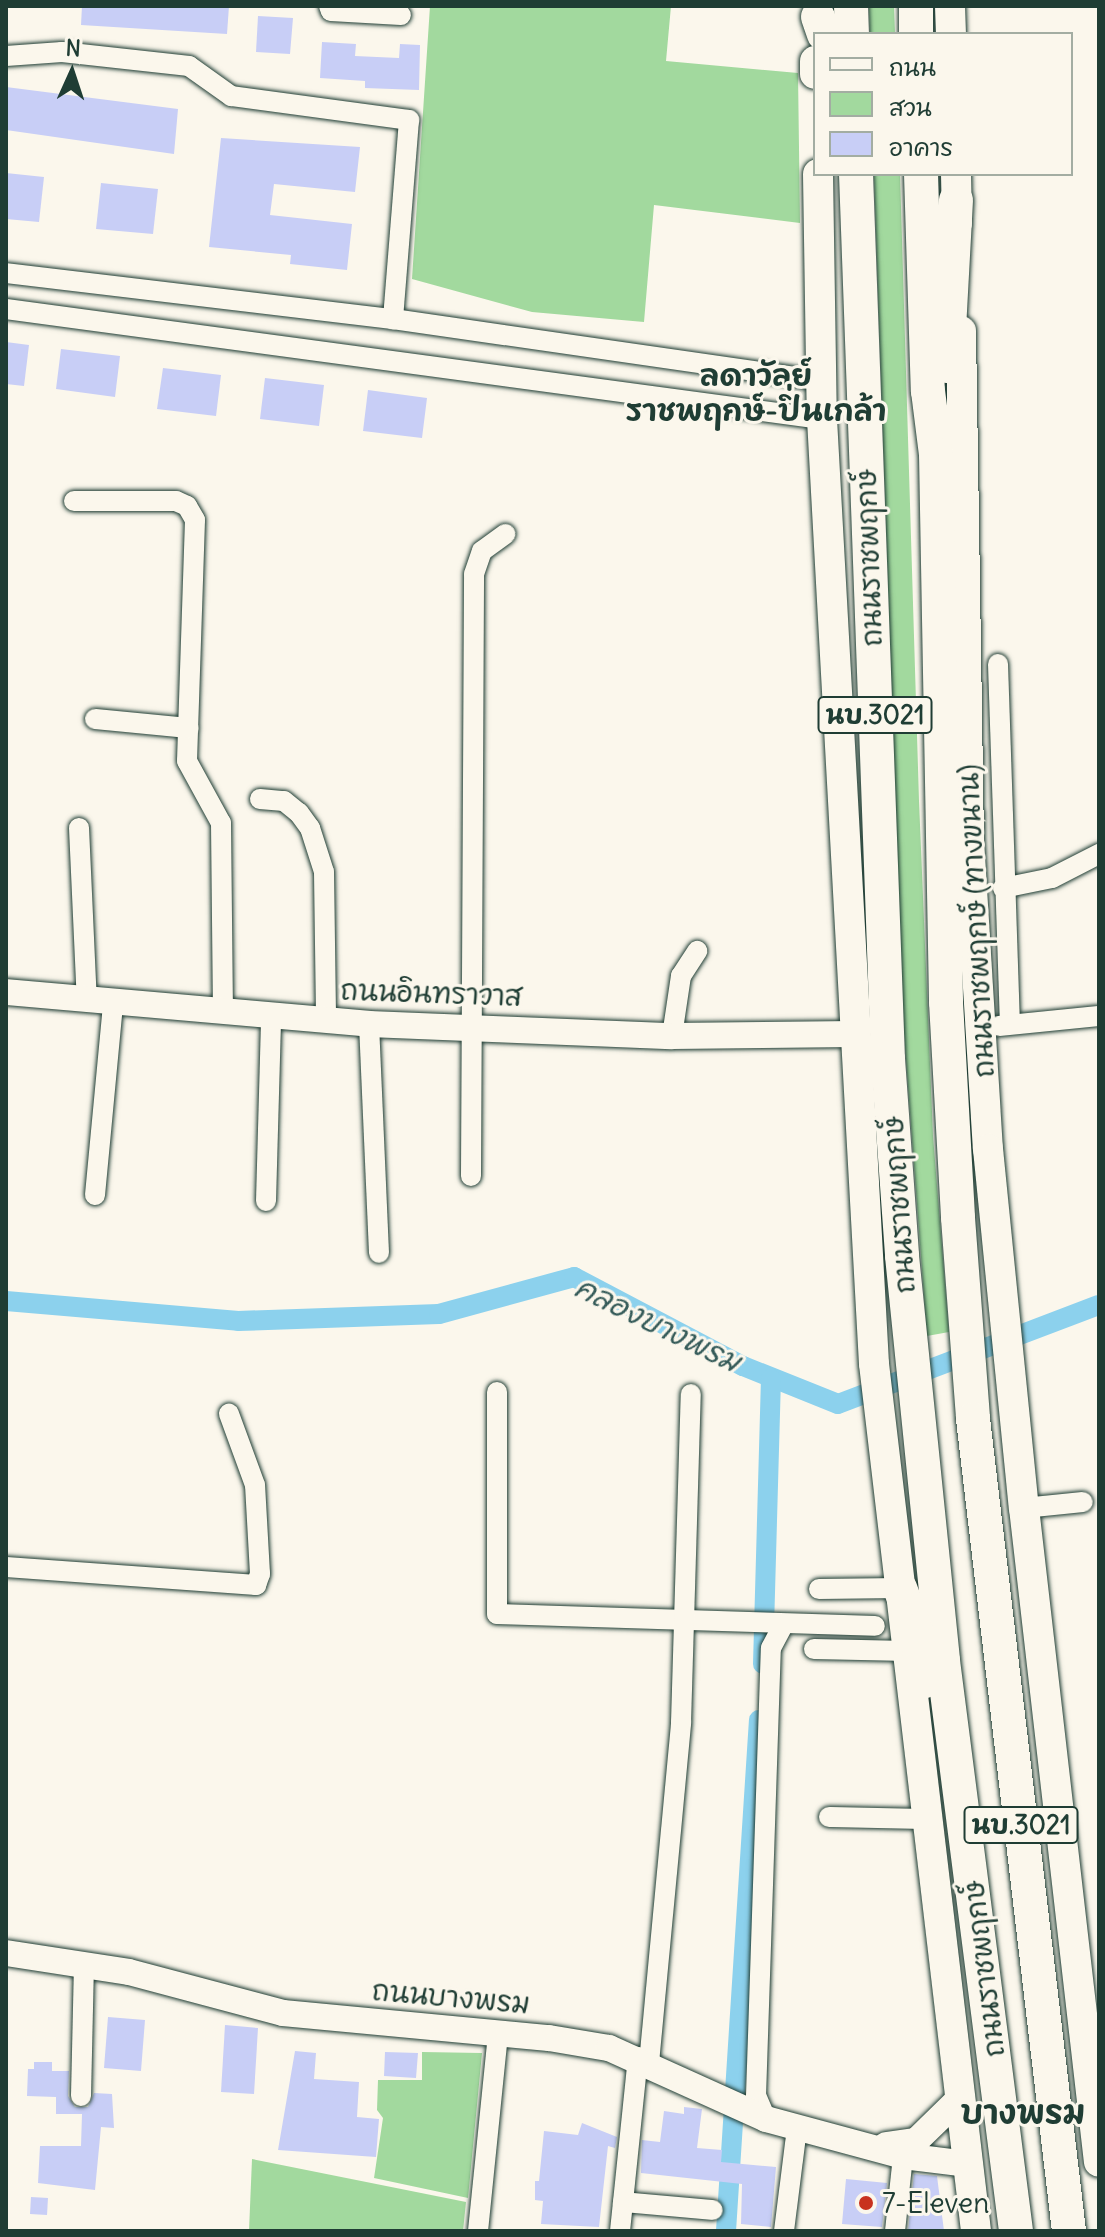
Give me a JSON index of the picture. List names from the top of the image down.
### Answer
{
  "streets": {
    "main road": ["ถนนราชพฤกษ์", "นบ.3021", "ถนนราชพฤกษ์ (ทางขนาน)"],
    "street": ["ถนนอินทราวาส", "ถนนบางพรม"]
  },
  "crossings": [
    ["ถนนราชพฤกษ์", "นบ.3021"],
    ["ถนนราชพฤกษ์", "ถนนบางพรม"],
    ["นบ.3021", "ถนนราชพฤกษ์ (ทางขนาน)"],
    ["นบ.3021", "ถนนอินทราวาส"]
  ],
  "districts": ["ลดาวัลย์ ราชพฤกษ์-ปิ่นเกล้า", "บางพรม"],
  "water": ["คลองบางพรม"],
  "places": ["7-Eleven"],
  "legend": ["ถนน", "สวน", "อาคาร"],
  "north": "top"
}
